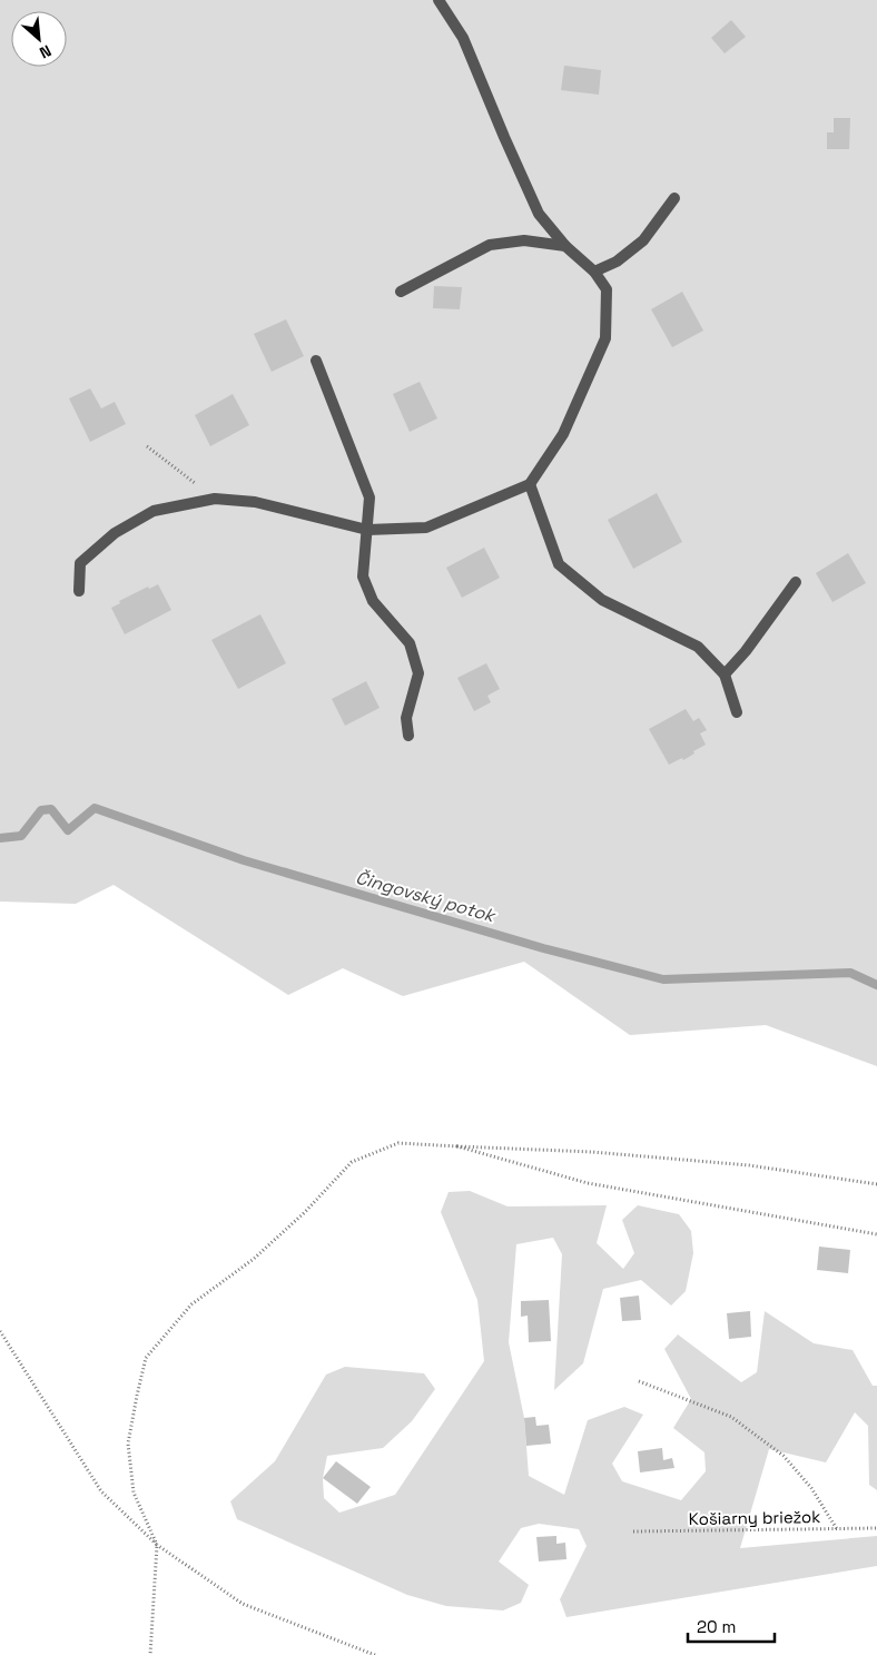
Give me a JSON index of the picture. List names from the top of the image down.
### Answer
{
  "streets": {
    "path": ["Košiarny briežok"]
  },
  "water": ["Čingovský potok"],
  "scale_bar": "20 m",
  "north": "bottom right"
}
